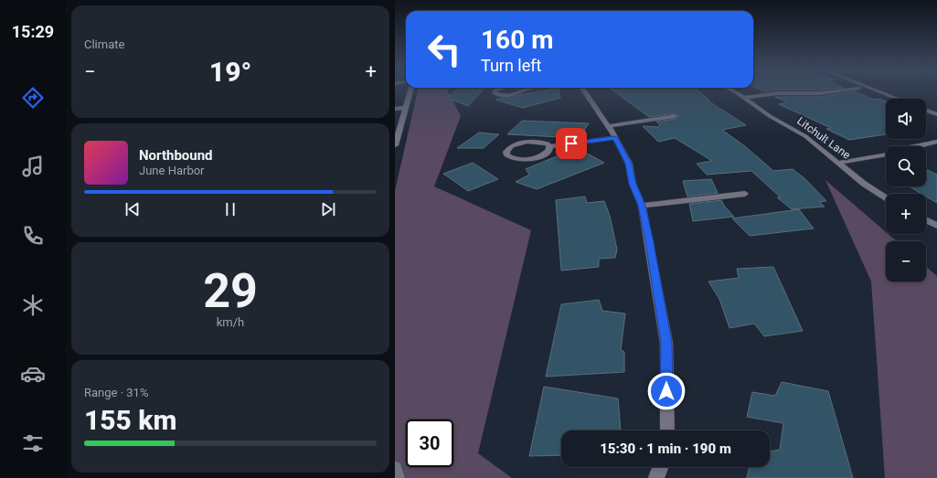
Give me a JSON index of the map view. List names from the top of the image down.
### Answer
{
  "streets": {
    "street": ["Litchult Lane"]
  },
  "page": {
    "tabs": "15:29",
    "tile": [
      "Climate",
      ["29", "km/h"],
      ["Range · 31%", "155 km"]
    ],
    "turn": ["160 m", "Turn left"],
    "heat": ["−", "19°", "+"],
    "map_buttons": ["+", "−"],
    "song": ["Northbound", "June Harbor"],
    "limit": "30",
    "trip": "15:30 · 1 min · 190 m"
  }
}
